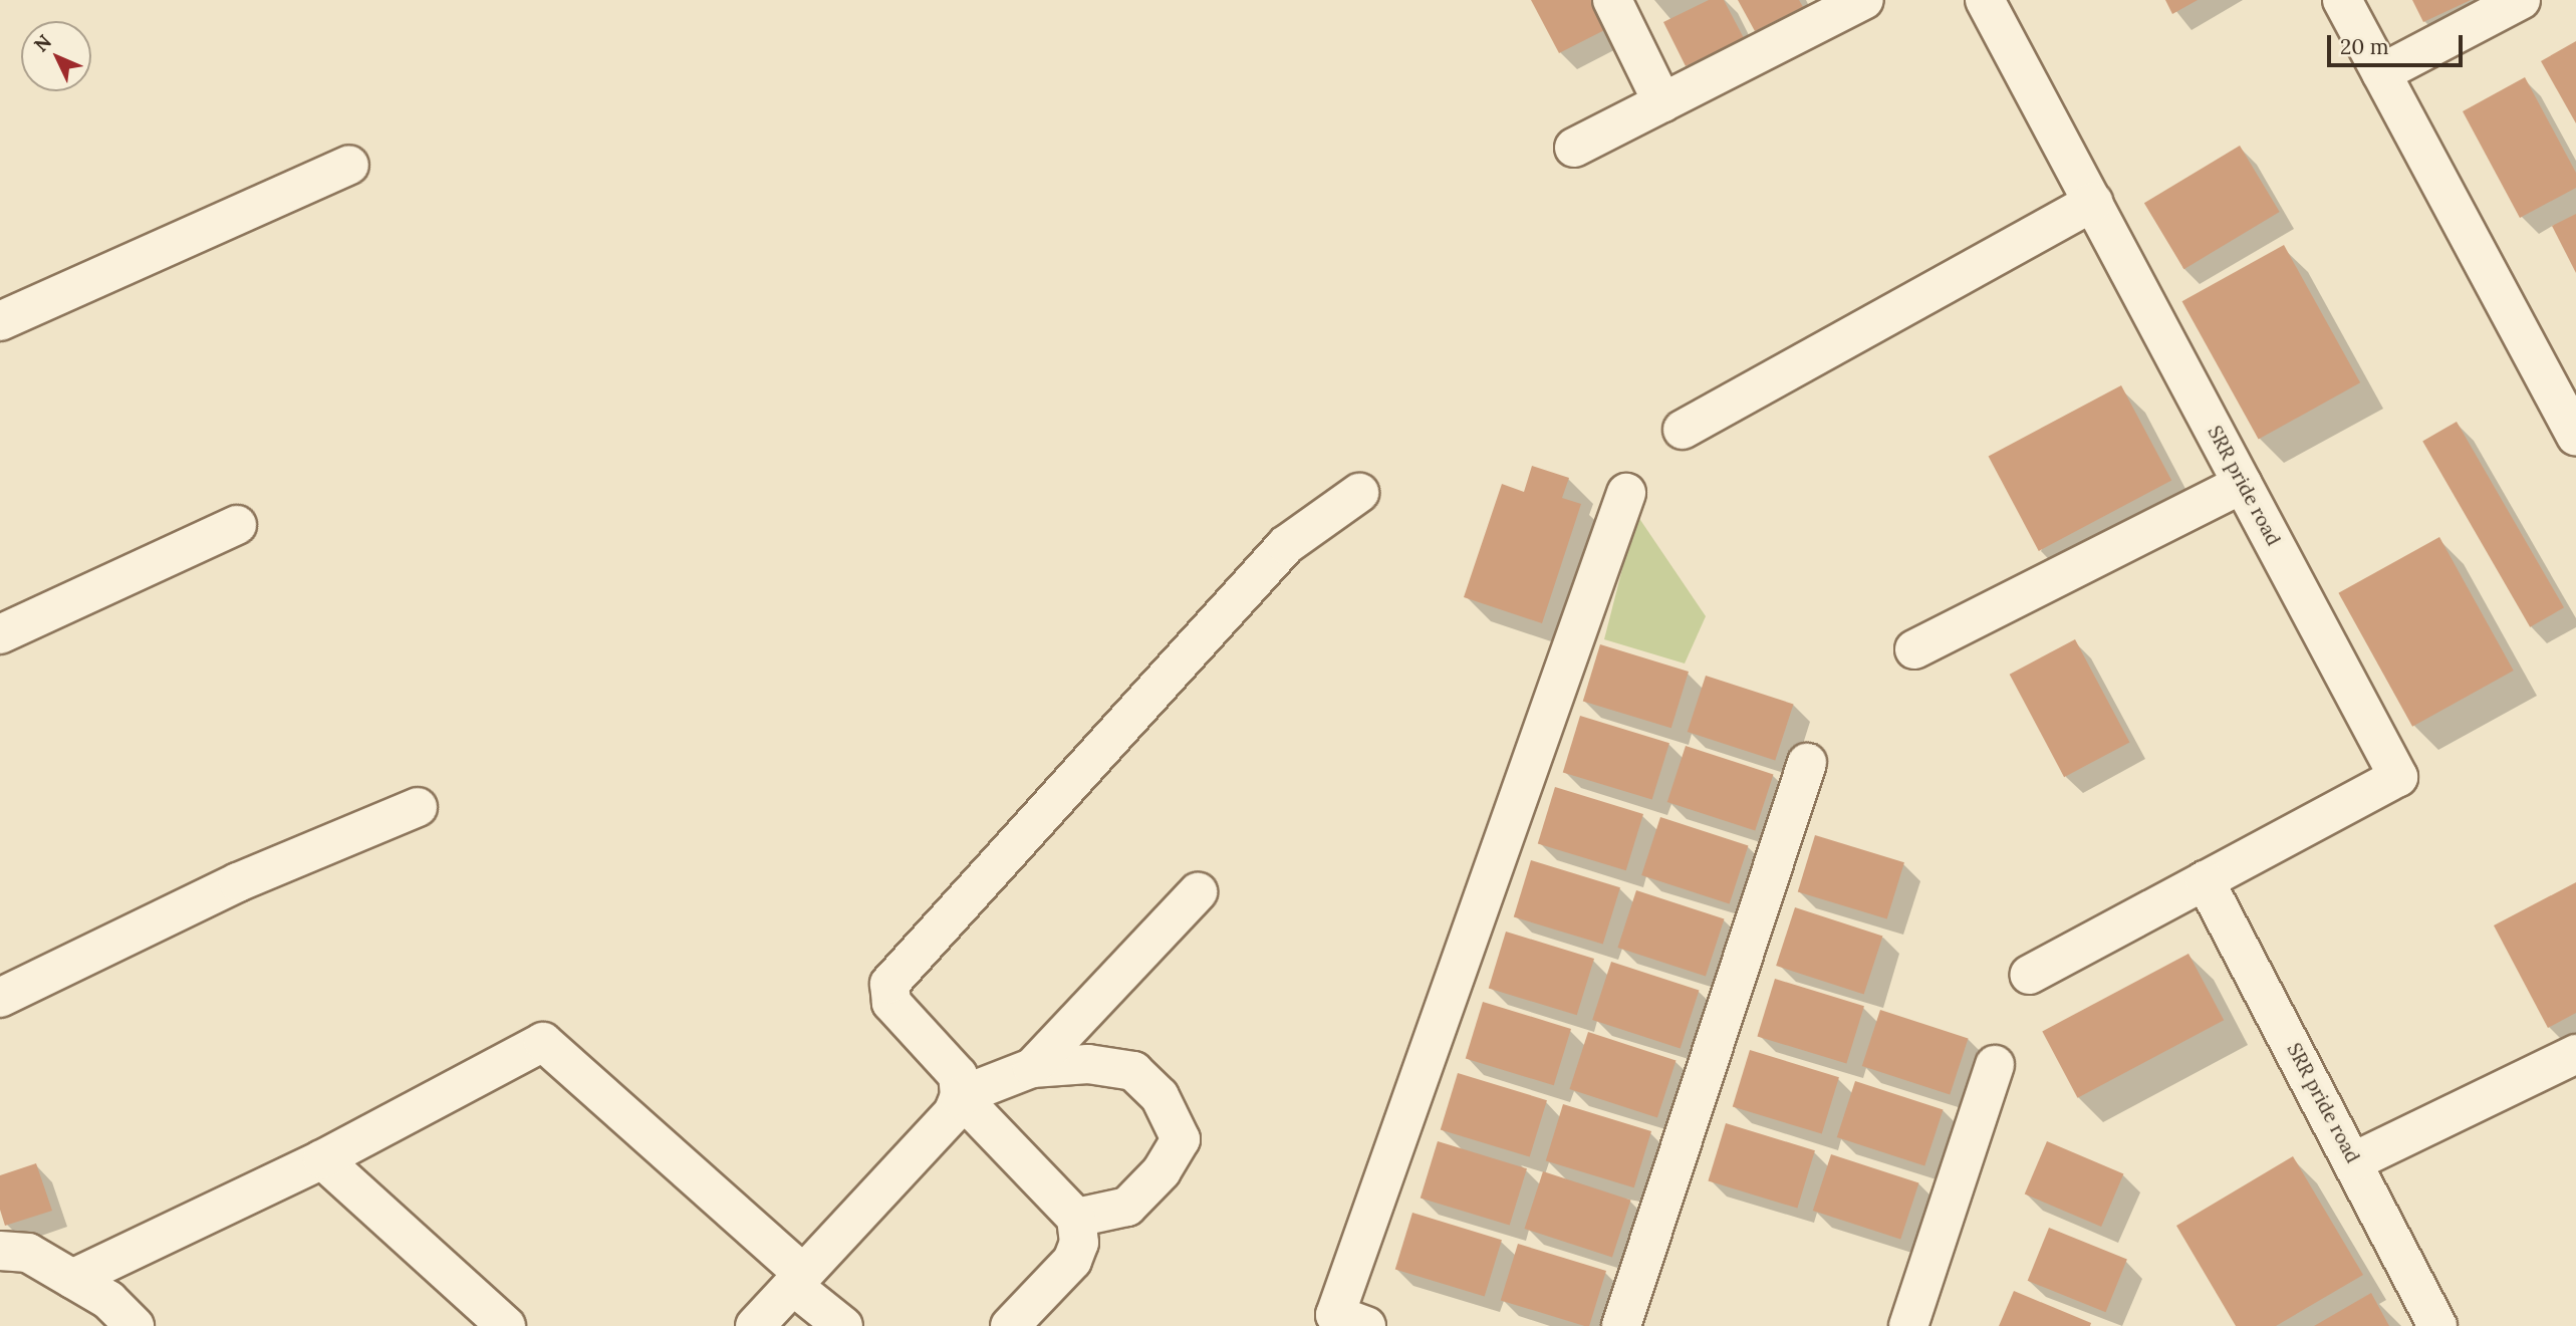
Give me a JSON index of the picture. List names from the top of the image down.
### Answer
{
  "streets": {
    "street": ["SRR pride road"]
  },
  "scale_bar": "20 m",
  "north": "top left"
}
